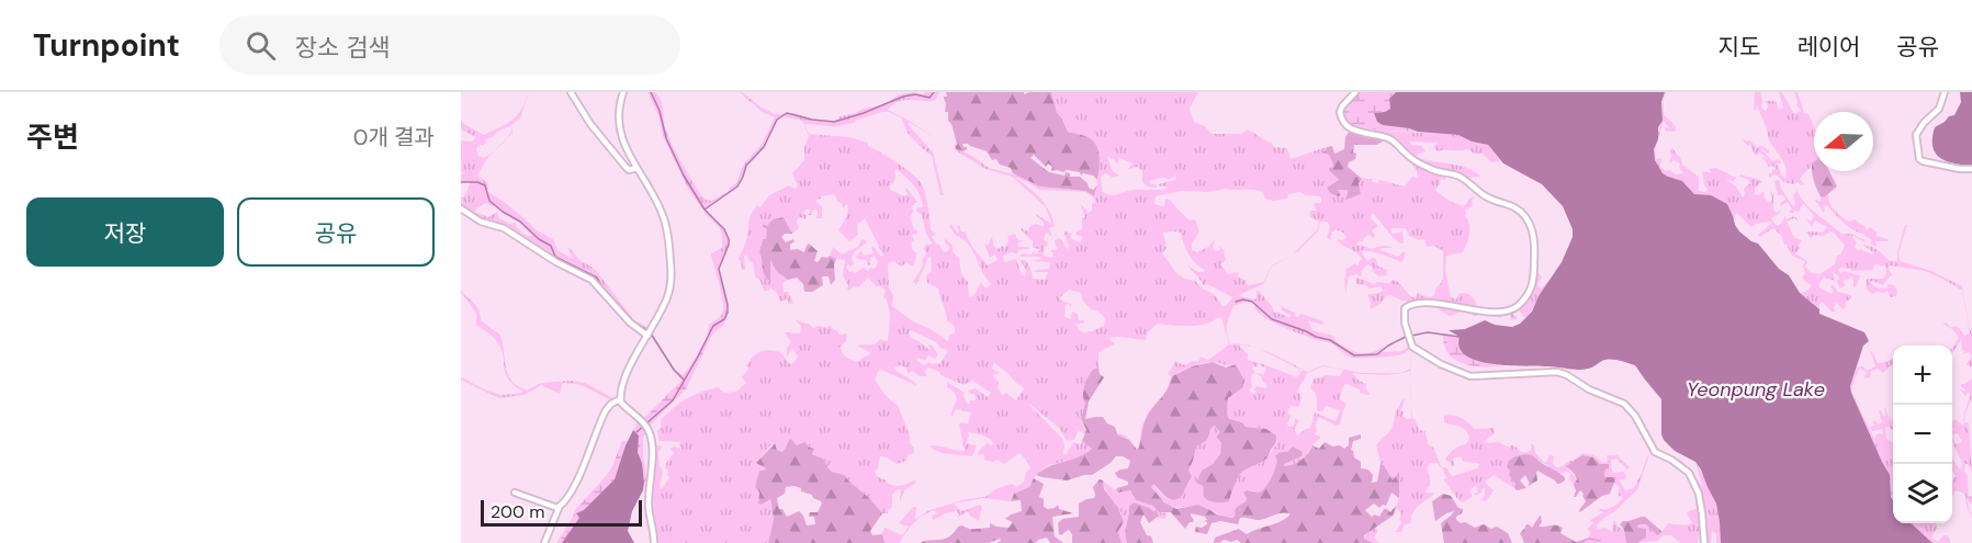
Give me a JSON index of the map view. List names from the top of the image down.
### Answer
{
  "water": ["Yeonpung Lake"],
  "scale_bar": "200 m",
  "north": "left",
  "page": {
    "header": "Turnpoint",
    "search": "장소 검색",
    "nav": ["지도", "레이어", "공유"],
    "heading": ["주변", "0개 결과"],
    "buttons": ["저장", "공유"],
    "map_buttons": ["+", "−"],
    "scale": "200 m"
  }
}
